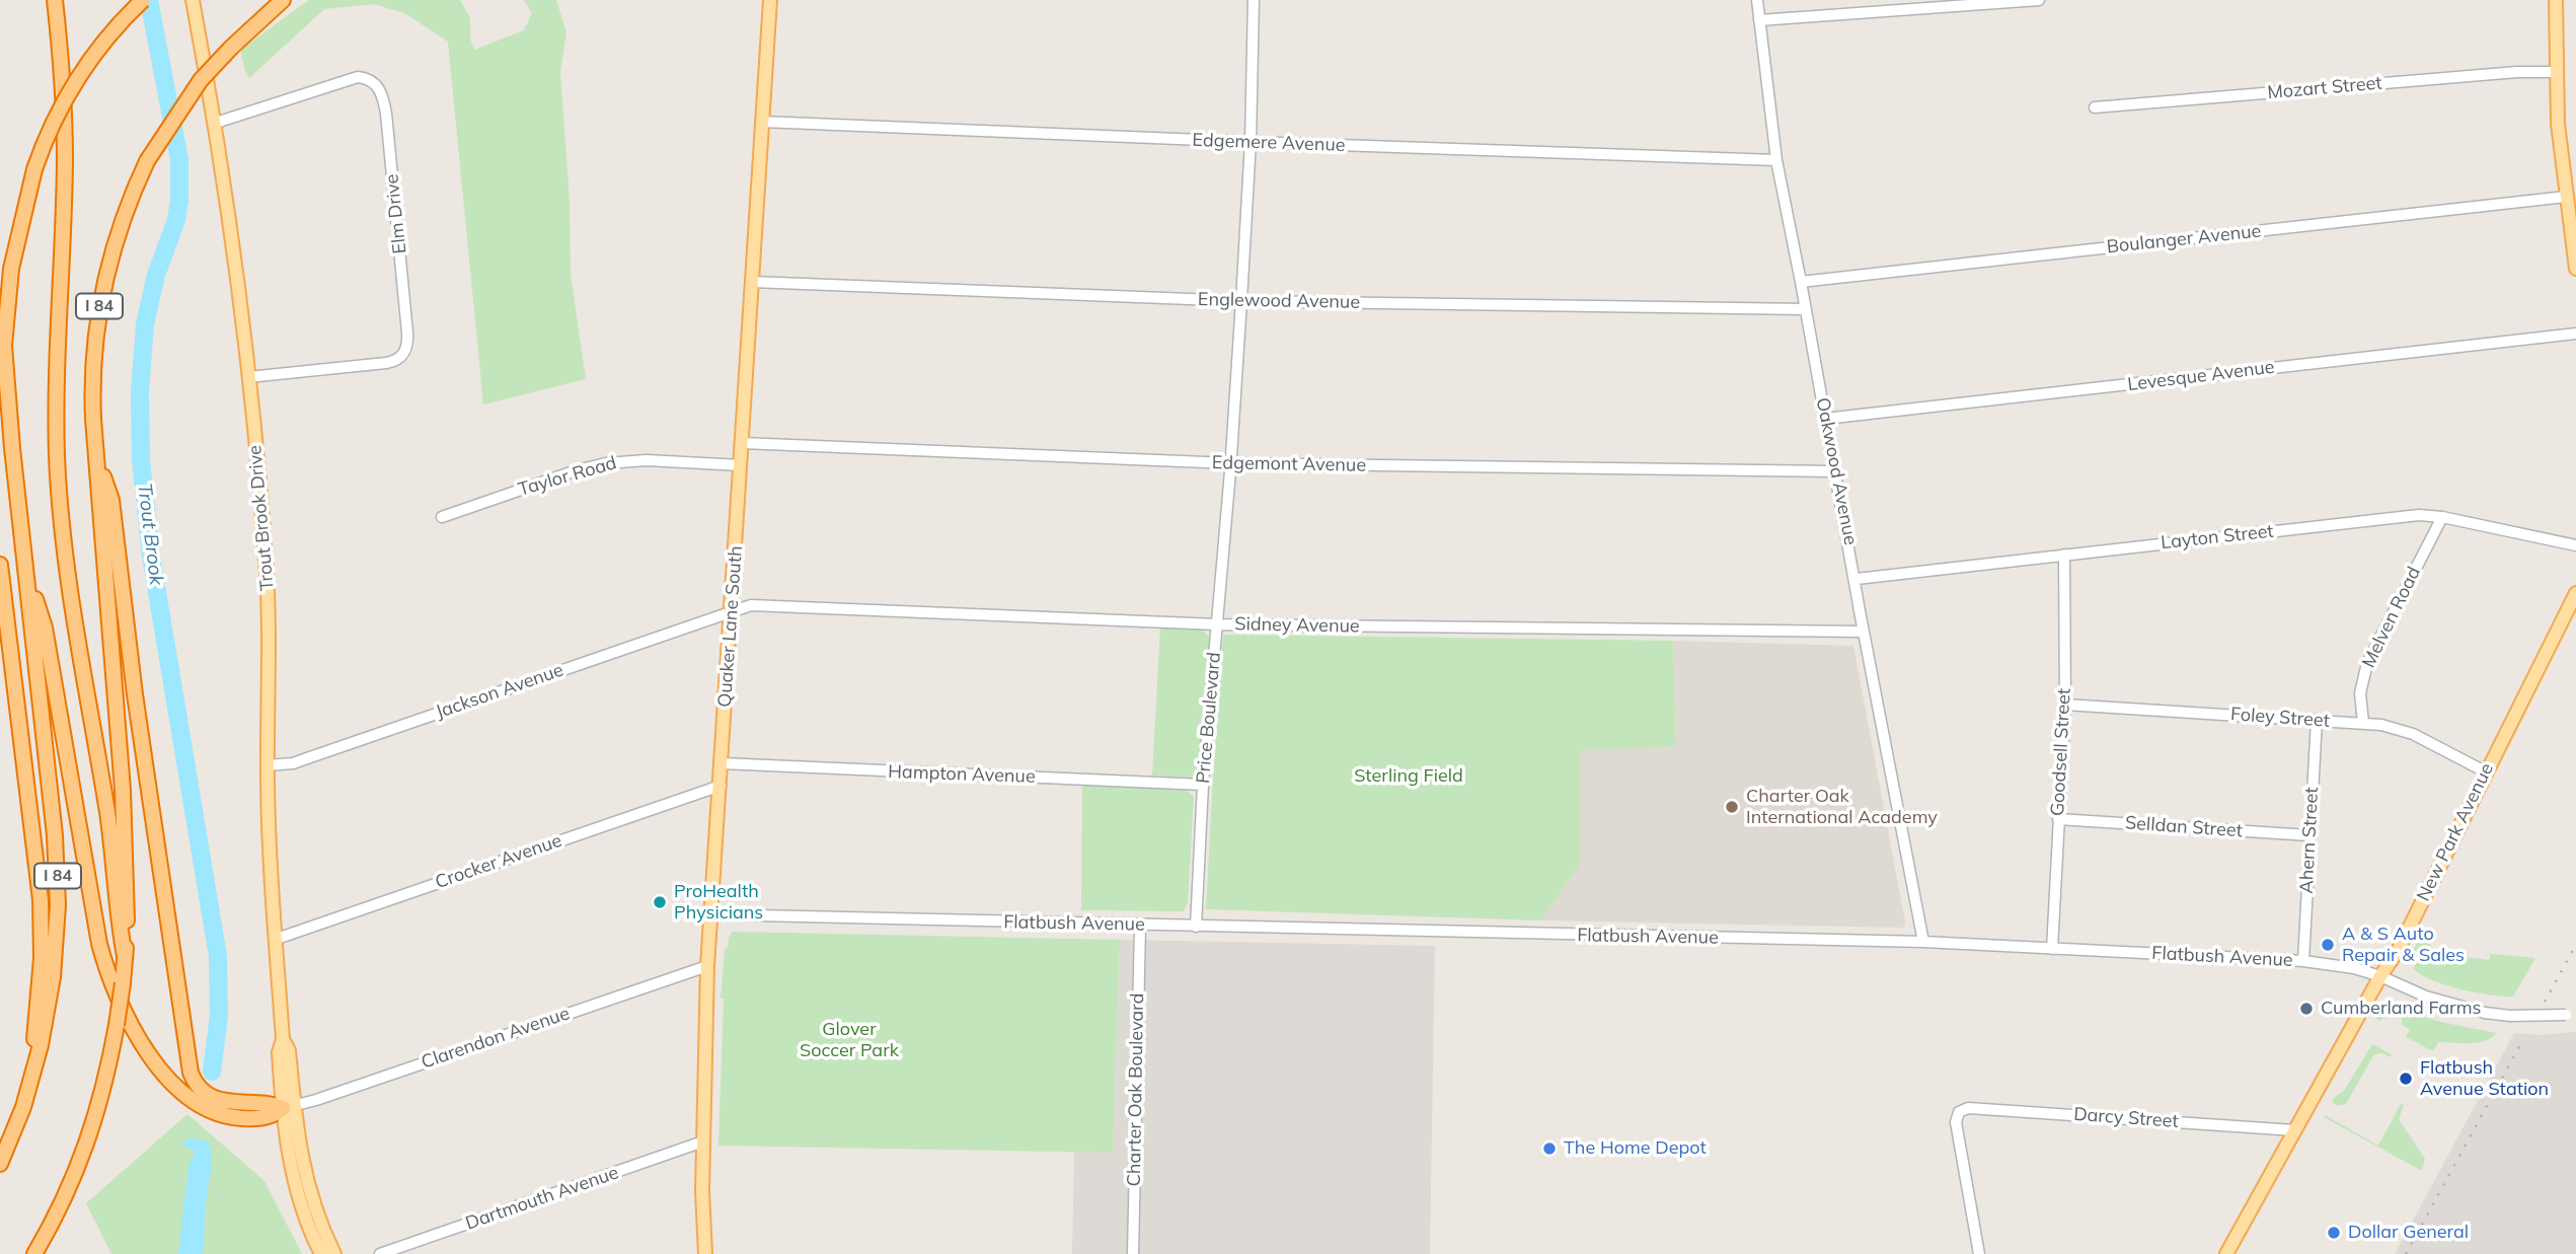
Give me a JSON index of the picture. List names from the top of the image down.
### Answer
{
  "streets": {
    "highway": ["I 84"],
    "main road": ["Trout Brook Drive", "Quaker Lane South", "New Park Avenue"],
    "street": [
      "Mozart Street",
      "Edgemere Avenue",
      "Elm Drive",
      "Boulanger Avenue",
      "Englewood Avenue",
      "Levesque Avenue",
      "Edgemont Avenue",
      "Oakwood Avenue",
      "Taylor Road",
      "Layton Street",
      "Melven Road",
      "Sidney Avenue",
      "Jackson Avenue",
      "Price Boulevard",
      "Foley Street",
      "Goodsell Street",
      "Hampton Avenue",
      "Selldan Street",
      "Ahern Street",
      "Crocker Avenue",
      "Flatbush Avenue",
      "Clarendon Avenue",
      "Charter Oak Boulevard",
      "Darcy Street",
      "Dartmouth Avenue"
    ]
  },
  "crossings": [
    ["Edgemere Avenue", "Oakwood Avenue"],
    ["Edgemere Avenue", "Quaker Lane South"],
    ["Edgemere Avenue", "Price Boulevard"],
    ["Elm Drive", "Trout Brook Drive"],
    ["Boulanger Avenue", "Oakwood Avenue"],
    ["Englewood Avenue", "Oakwood Avenue"],
    ["Englewood Avenue", "Quaker Lane South"],
    ["Englewood Avenue", "Price Boulevard"],
    ["Levesque Avenue", "Oakwood Avenue"],
    ["Edgemont Avenue", "Oakwood Avenue"],
    ["Edgemont Avenue", "Quaker Lane South"],
    ["Edgemont Avenue", "Price Boulevard"],
    ["Oakwood Avenue", "Layton Street"],
    ["Oakwood Avenue", "Sidney Avenue"],
    ["Oakwood Avenue", "Flatbush Avenue"],
    ["Taylor Road", "Quaker Lane South"],
    ["Trout Brook Drive", "Jackson Avenue"],
    ["Trout Brook Drive", "Crocker Avenue"],
    ["Trout Brook Drive", "Clarendon Avenue"],
    ["Layton Street", "Melven Road"],
    ["Layton Street", "Goodsell Street"],
    ["Melven Road", "Foley Street"],
    ["Sidney Avenue", "Quaker Lane South"],
    ["Sidney Avenue", "Jackson Avenue"],
    ["Sidney Avenue", "Price Boulevard"],
    ["Quaker Lane South", "Jackson Avenue"],
    ["Quaker Lane South", "Hampton Avenue"],
    ["Quaker Lane South", "Crocker Avenue"],
    ["Quaker Lane South", "Flatbush Avenue"],
    ["Quaker Lane South", "Clarendon Avenue"],
    ["Quaker Lane South", "Dartmouth Avenue"],
    ["Price Boulevard", "Hampton Avenue"],
    ["Price Boulevard", "Flatbush Avenue"],
    ["Foley Street", "Goodsell Street"],
    ["Foley Street", "New Park Avenue"],
    ["Foley Street", "Ahern Street"],
    ["Goodsell Street", "Selldan Street"],
    ["Goodsell Street", "Flatbush Avenue"],
    ["Selldan Street", "Ahern Street"],
    ["New Park Avenue", "Flatbush Avenue"],
    ["New Park Avenue", "Darcy Street"],
    ["Ahern Street", "Flatbush Avenue"],
    ["Flatbush Avenue", "Charter Oak Boulevard"]
  ],
  "water": ["Trout Brook"],
  "parks": ["Sterling Field", "Glover Soccer Park"],
  "places": [
    "Charter Oak International Academy",
    "ProHealth Physicians",
    "A & S Auto Repair & Sales",
    "Cumberland Farms",
    "Flatbush Avenue Station",
    "The Home Depot",
    "Dollar General"
  ]
}
